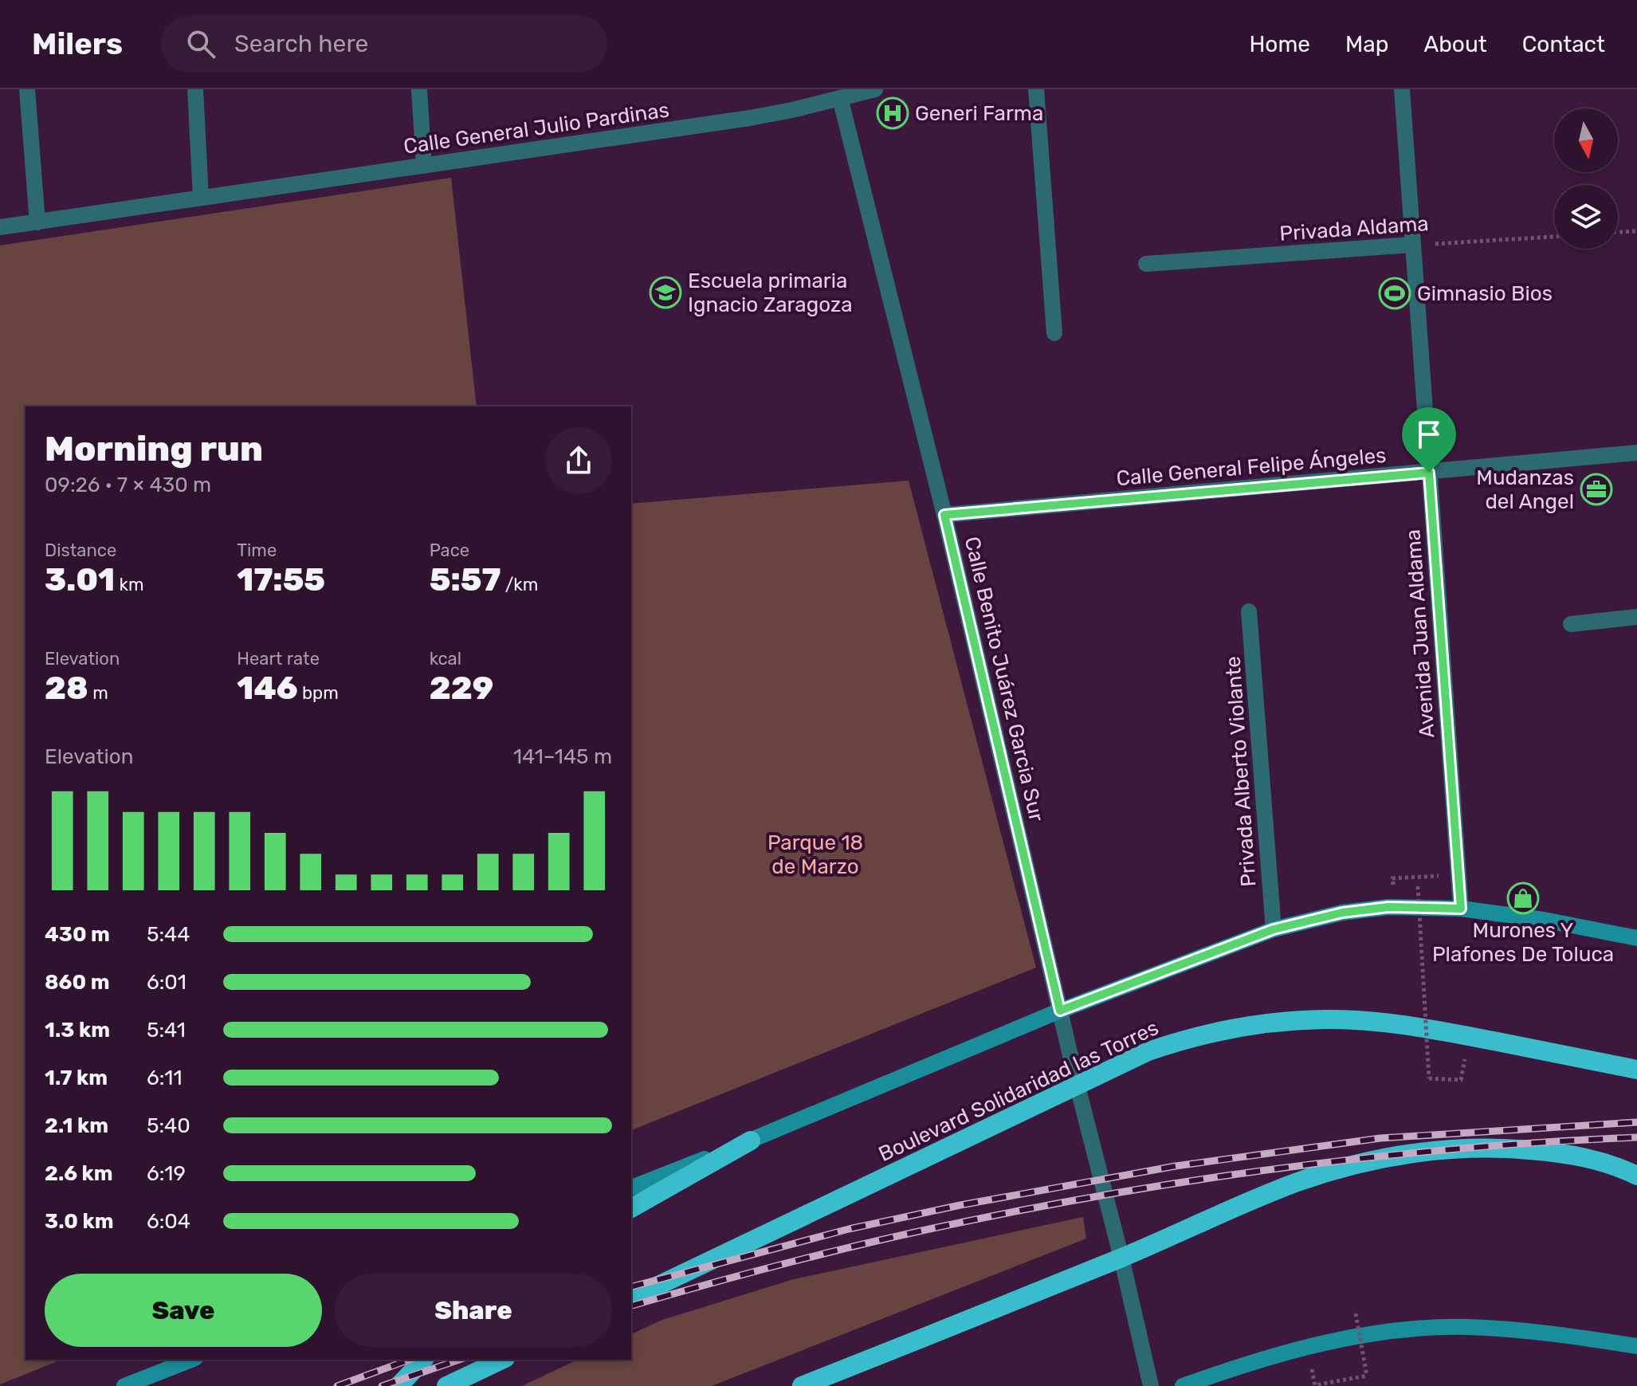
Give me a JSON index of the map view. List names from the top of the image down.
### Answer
{
  "streets": {
    "highway": ["Boulevard Solidaridad las Torres"],
    "street": [
      "Calle General Julio Pardinas",
      "Privada Aldama",
      "Calle General Felipe Ángeles",
      "Avenida Juan Aldama",
      "Calle Benito Juárez Garcia Sur",
      "Privada Alberto Violante"
    ]
  },
  "crossings": [
    ["Calle General Julio Pardinas", "Calle Benito Juárez Garcia Sur"],
    ["Privada Aldama", "Avenida Juan Aldama"],
    ["Calle General Felipe Ángeles", "Avenida Juan Aldama"],
    ["Calle General Felipe Ángeles", "Calle Benito Juárez Garcia Sur"],
    ["Calle Benito Juárez Garcia Sur", "Boulevard Solidaridad las Torres"]
  ],
  "parks": ["Parque 18 de Marzo"],
  "places": {
    "hospital": ["Generi Farma"],
    "school or university": ["Escuela primaria Ignacio Zaragoza"],
    "sports": ["Gimnasio Bios"],
    "office": ["Mudanzas del Angel"],
    "shop": ["Murones Y Plafones De Toluca"]
  },
  "north": "bottom",
  "page": {
    "header": "Milers",
    "search": "Search here",
    "nav": [
      "Home",
      "Map",
      "About",
      "Contact"
    ],
    "heading": ["Morning run", "09:26 · 7 × 430 m"],
    "stats": [
      ["Distance", "3.01 km"],
      ["Time", "17:55"],
      ["Pace", "5:57 /km"],
      ["Elevation", "28 m"],
      ["Heart rate", "146 bpm"],
      ["kcal", "229"]
    ],
    "chart": ["Elevation", "141–145 m"],
    "list": [
      {
        "name": "430 m",
        "note": "5:44"
      },
      {
        "name": "860 m",
        "note": "6:01"
      },
      {
        "name": "1.3 km",
        "note": "5:41"
      },
      {
        "name": "1.7 km",
        "note": "6:11"
      },
      {
        "name": "2.1 km",
        "note": "5:40"
      },
      {
        "name": "2.6 km",
        "note": "6:19"
      },
      {
        "name": "3.0 km",
        "note": "6:04"
      }
    ],
    "buttons": ["Save", "Share"]
  }
}
